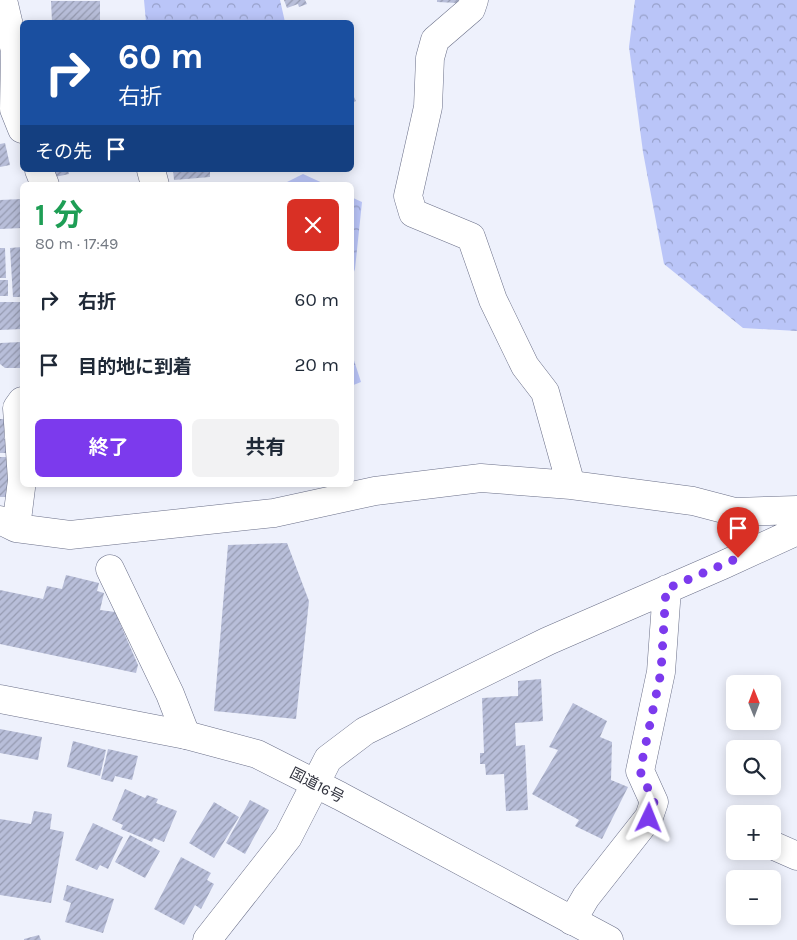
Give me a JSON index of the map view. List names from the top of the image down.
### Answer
{
  "streets": {
    "main road": ["国道16号"]
  },
  "north": "top",
  "page": {
    "turn": ["60 m", "右折"],
    "then": "その先",
    "heading": ["1 分", "80 m · 17:49"],
    "list": [
      {
        "name": "右折",
        "value": "60 m"
      },
      {
        "name": "目的地に到着",
        "value": "20 m"
      }
    ],
    "buttons": ["終了", "共有"],
    "map_buttons": ["+", "−"]
  }
}
